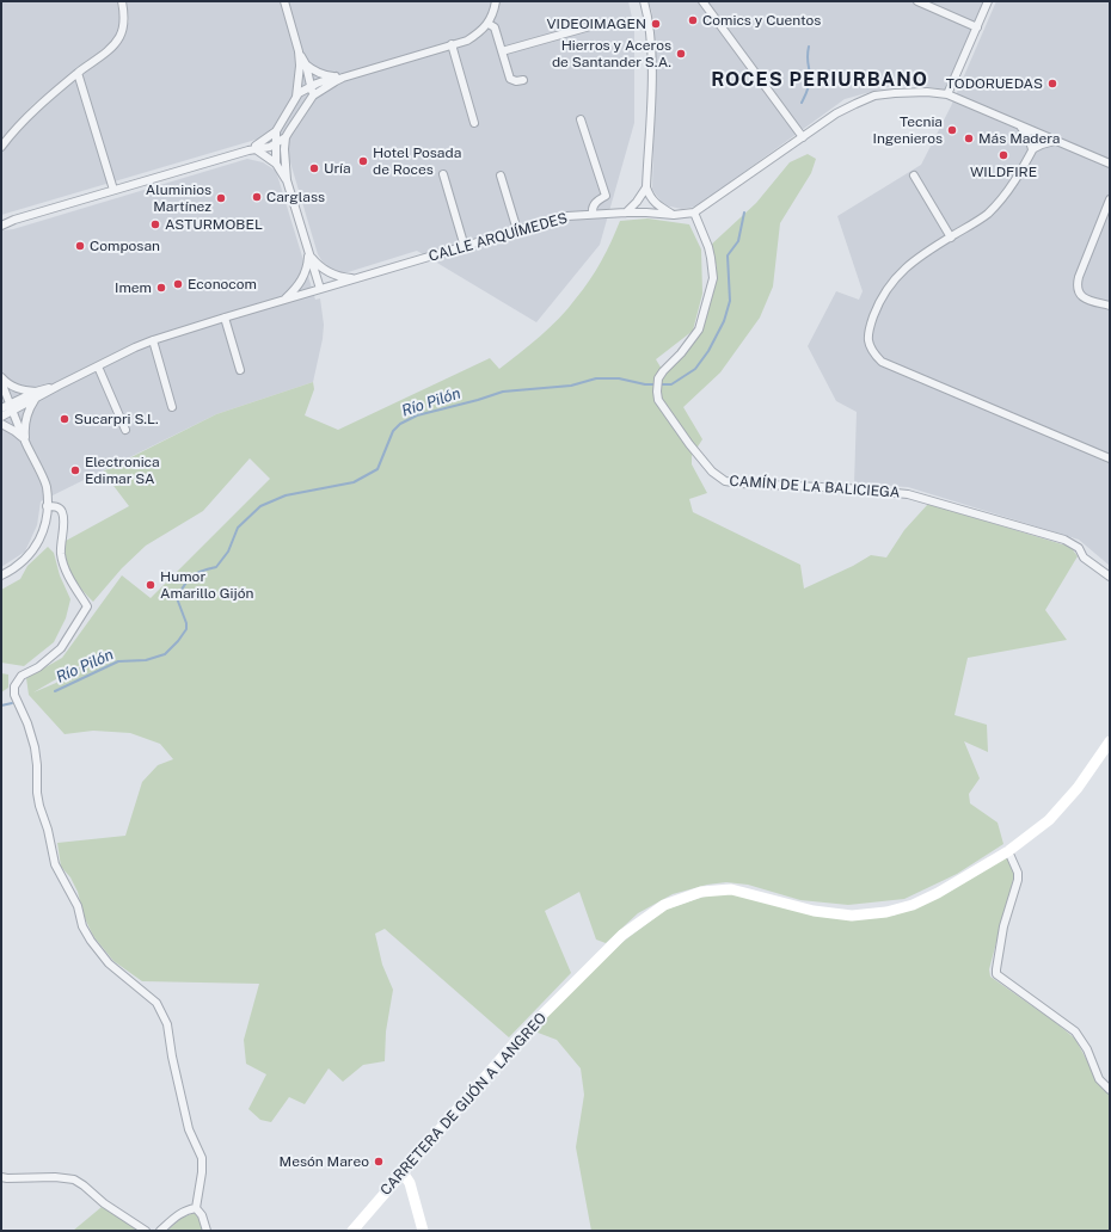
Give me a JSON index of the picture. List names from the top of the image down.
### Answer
{
  "streets": {
    "street": ["CALLE ARQUÍMEDES", "CAMÍN DE LA BALICIEGA", "CARRETERA DE GIJÓN A LANGREO"]
  },
  "crossings": [
    ["CALLE ARQUÍMEDES", "CAMÍN DE LA BALICIEGA"]
  ],
  "districts": ["ROCES PERIURBANO"],
  "water": ["Río Pilón"],
  "places": [
    "Comics y Cuentos",
    "VIDEOIMAGEN",
    "Hierros y Aceros de Santander S.A.",
    "TODORUEDAS",
    "Tecnia Ingenieros",
    "Más Madera",
    "WILDFIRE",
    "Hotel Posada de Roces",
    "Uría",
    "Carglass",
    "Aluminios Martínez",
    "ASTURMOBEL",
    "Composan",
    "Econocom",
    "Imem",
    "Sucarpri S.L.",
    "Electronica Edimar SA",
    "Humor Amarillo Gijón",
    "Mesón Mareo"
  ]
}
